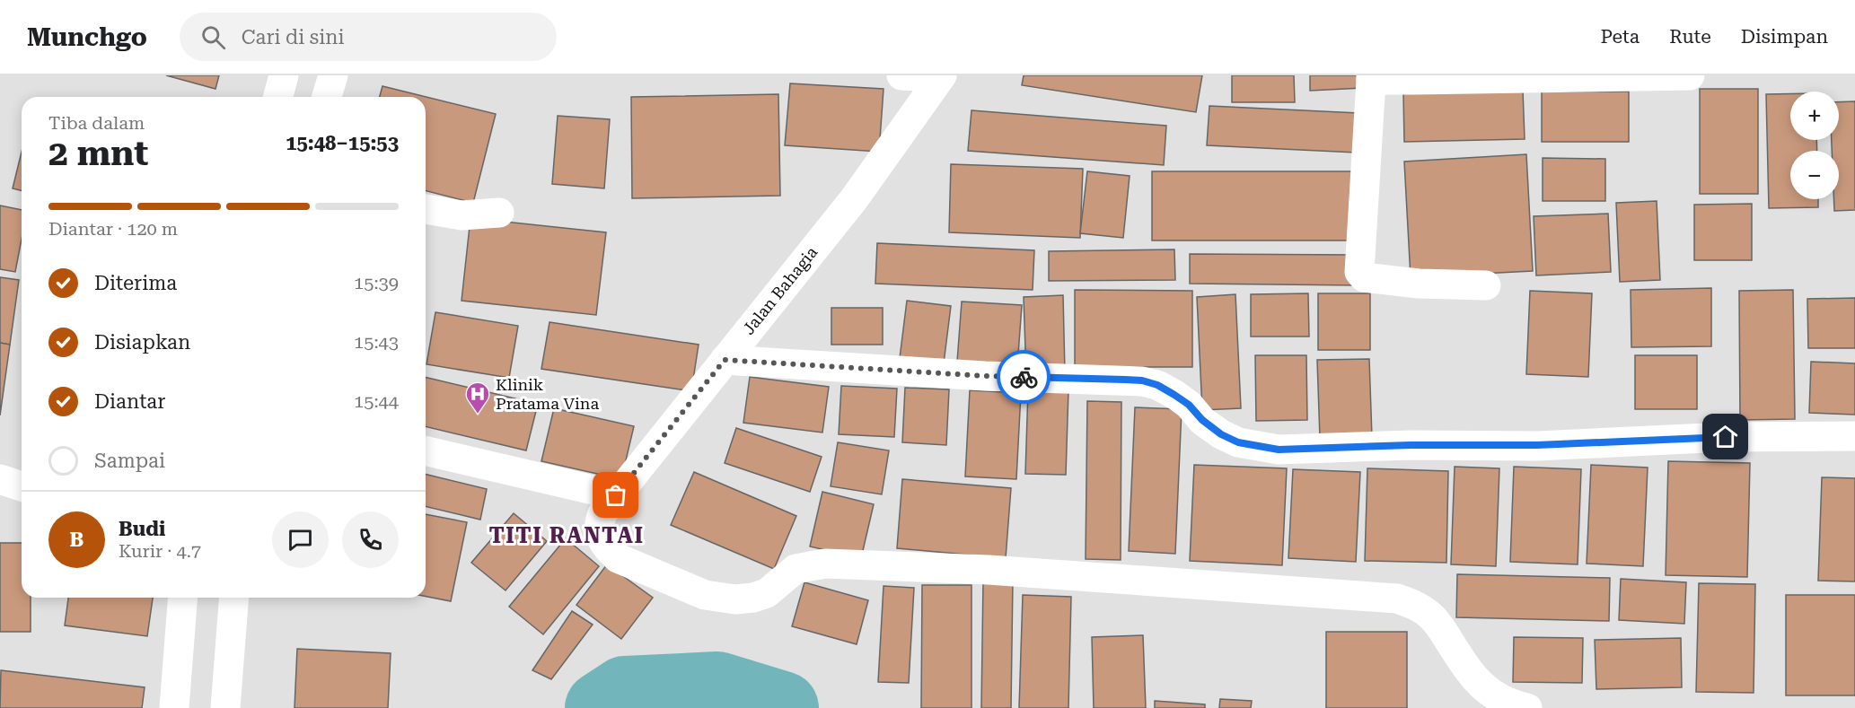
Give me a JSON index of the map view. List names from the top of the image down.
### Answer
{
  "streets": {
    "street": ["Jalan Bahagia"]
  },
  "districts": ["TITI RANTAI"],
  "places": {
    "hospital": ["Klinik Pratama Vina"]
  },
  "page": {
    "header": "Munchgo",
    "search": "Cari di sini",
    "nav": ["Peta", "Rute", "Disimpan"],
    "map_buttons": ["+", "−"],
    "heading": ["2 mnt", "Tiba dalam", "15:48–15:53"],
    "panel": ["Budi", "Kurir · 4.7"],
    "bar": "Diantar · 120 m",
    "list": [
      ["Diterima", "15:39"],
      ["Disiapkan", "15:43"],
      ["Diantar", "15:44"],
      "Sampai"
    ],
    "round": "B"
  }
}
